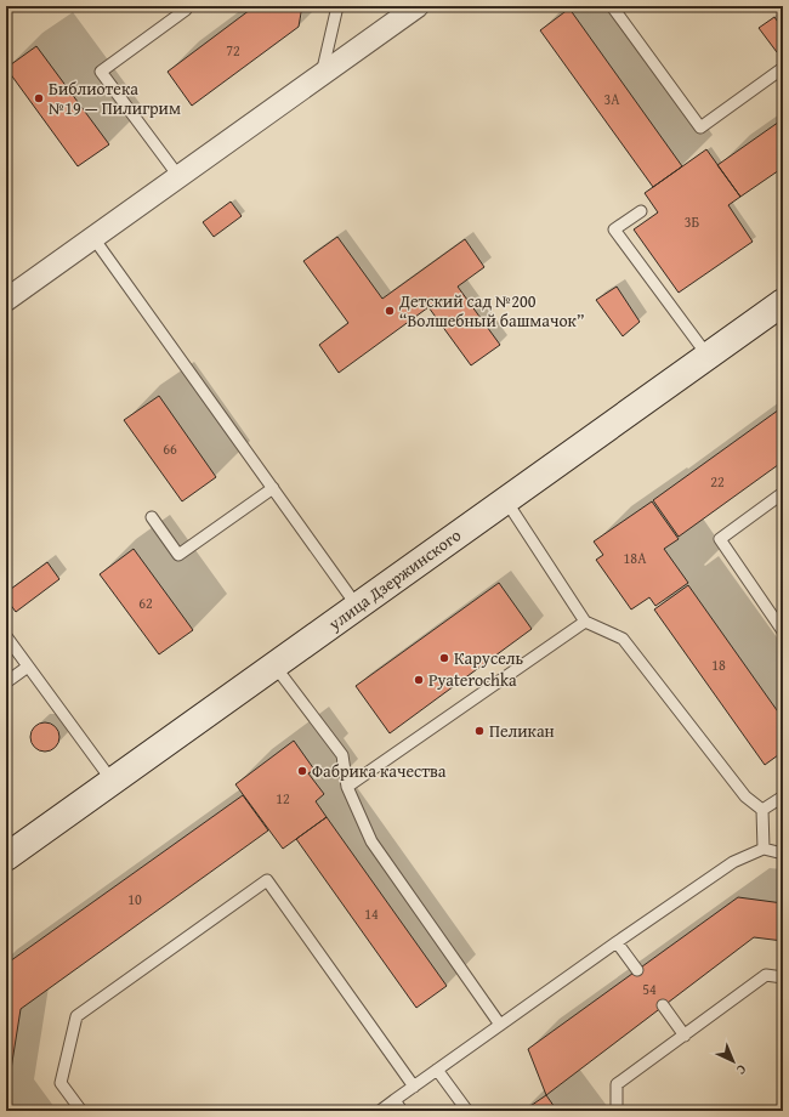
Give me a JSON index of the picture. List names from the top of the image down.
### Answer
{
  "streets": {
    "main road": ["улица Дзержинского"]
  },
  "places": [
    "Библиотека №19 — Пилигрим",
    "Детский сад №200 “Волшебный башмачок”",
    "Карусель",
    "Pyaterochka",
    "Пеликан",
    "Фабрика качества"
  ],
  "house_numbers": [
    "72",
    "3А",
    "3Б",
    "66",
    "22",
    "18А",
    "62",
    "18",
    "12",
    "10",
    "14",
    "54"
  ],
  "north": "bottom right"
}
